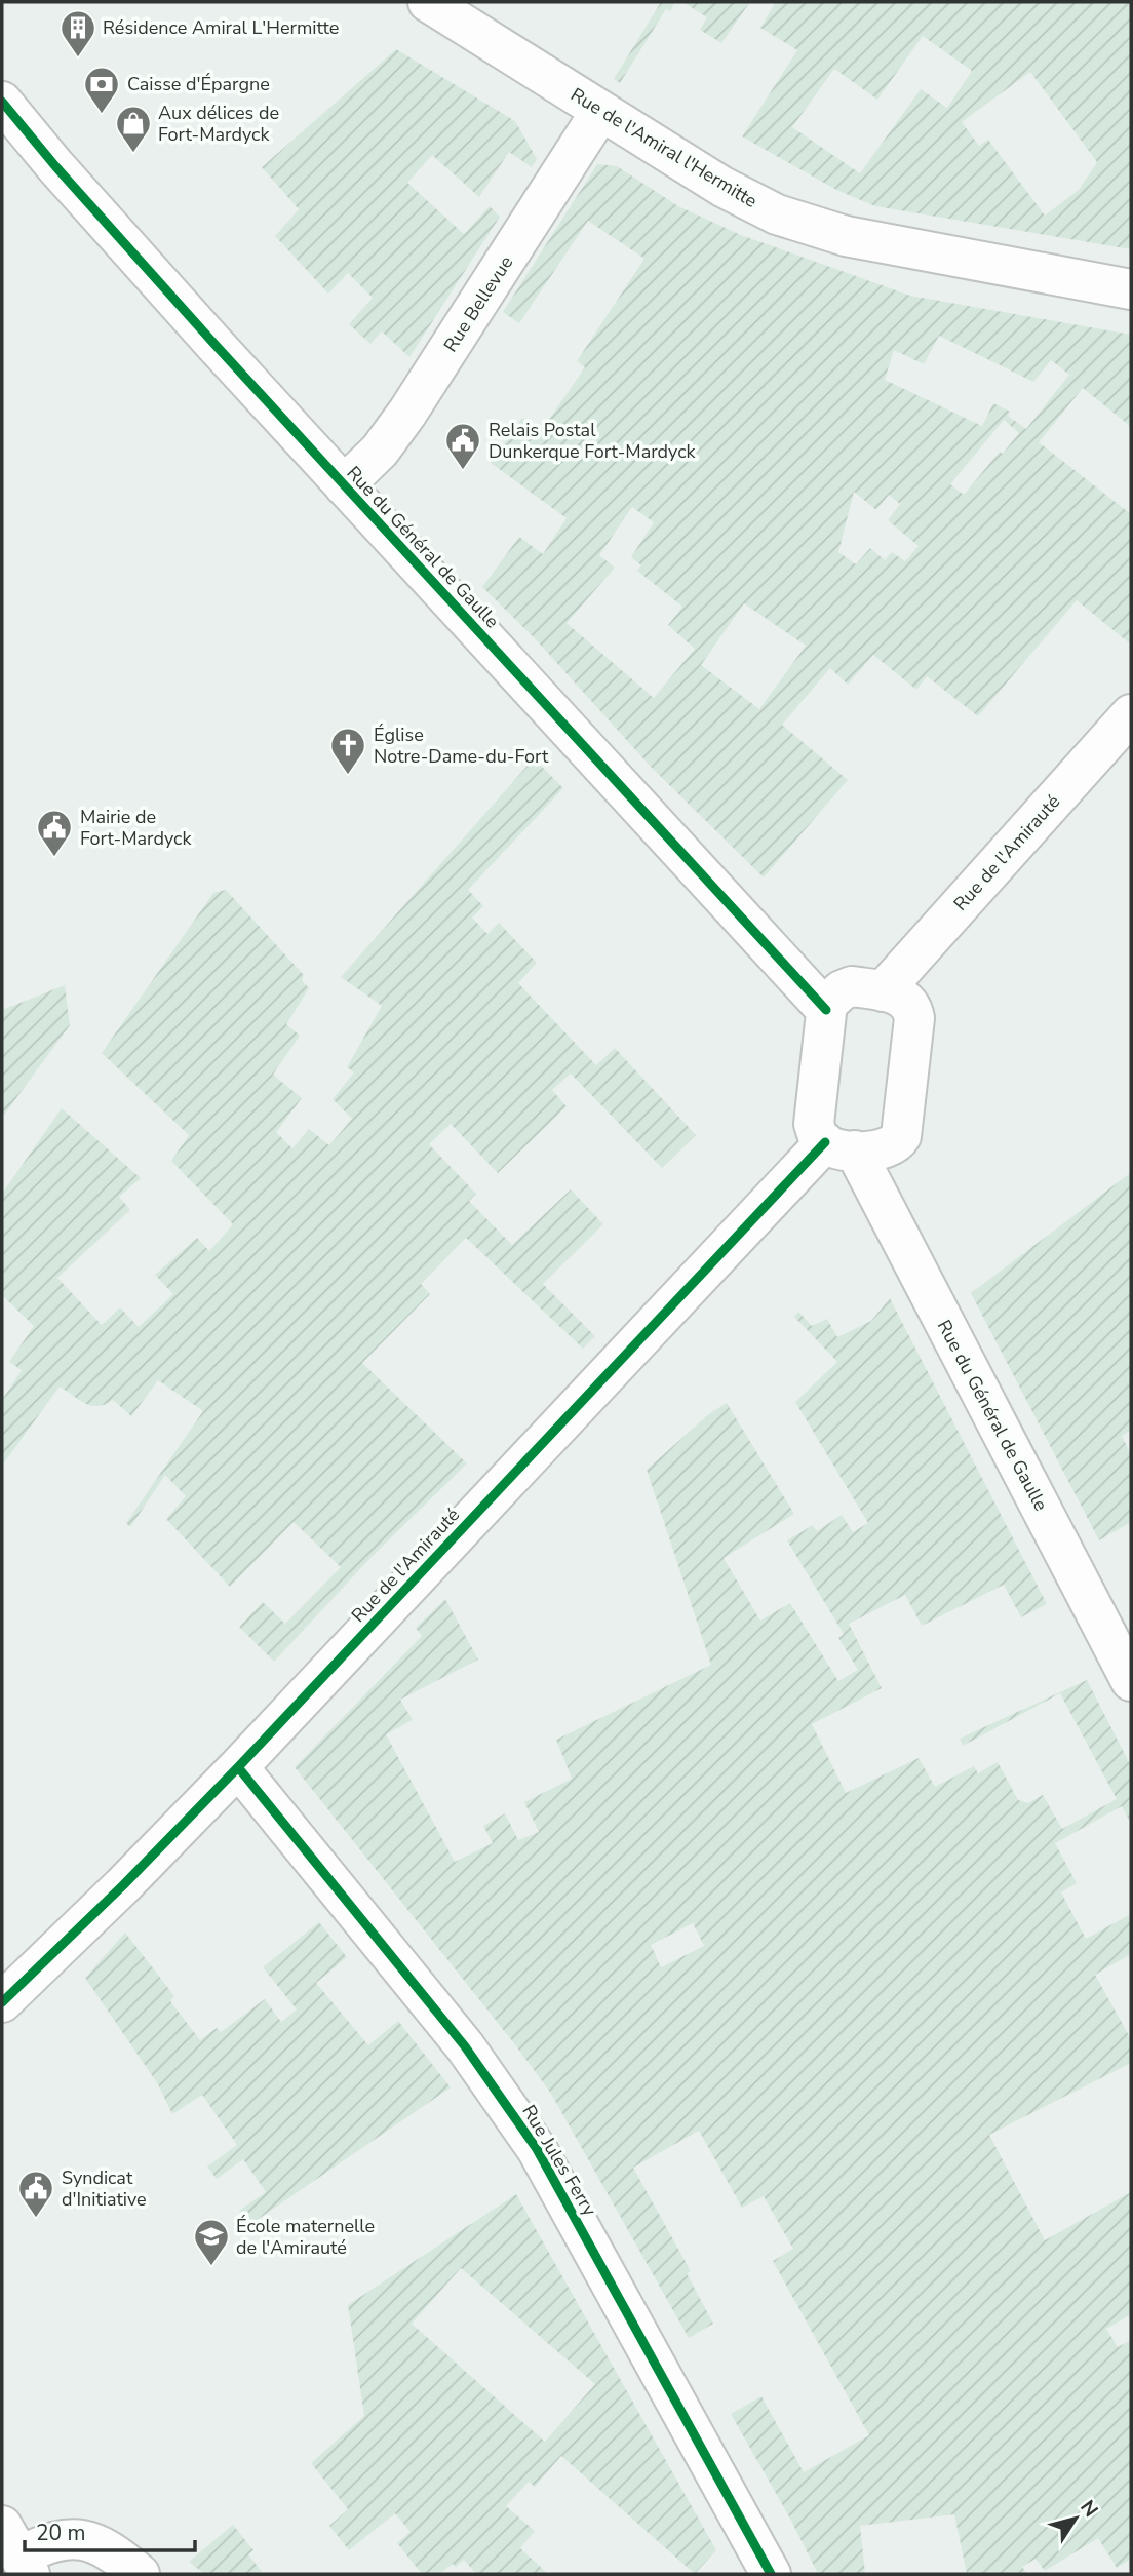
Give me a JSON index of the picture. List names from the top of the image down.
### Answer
{
  "streets": {
    "street": [
      "Rue de l'Amiral l'Hermitte",
      "Rue Bellevue",
      "Rue du Général de Gaulle",
      "Rue de l'Amirauté",
      "Rue Jules Ferry"
    ]
  },
  "crossings": [
    ["Rue de l'Amiral l'Hermitte", "Rue Bellevue"],
    ["Rue Bellevue", "Rue du Général de Gaulle"],
    ["Rue du Général de Gaulle", "Rue de l'Amirauté"],
    ["Rue de l'Amirauté", "Rue Jules Ferry"]
  ],
  "places": {
    "building": ["Résidence Amiral L'Hermitte"],
    "bank": ["Caisse d'Épargne"],
    "shop": ["Aux délices de Fort-Mardyck"],
    "public building": ["Relais Postal Dunkerque Fort-Mardyck", "Mairie de Fort-Mardyck", "Syndicat d'Initiative"],
    "church": ["Église Notre-Dame-du-Fort"],
    "school or university": ["École maternelle de l'Amirauté"]
  },
  "scale_bar": "20 m",
  "north": "top right"
}
